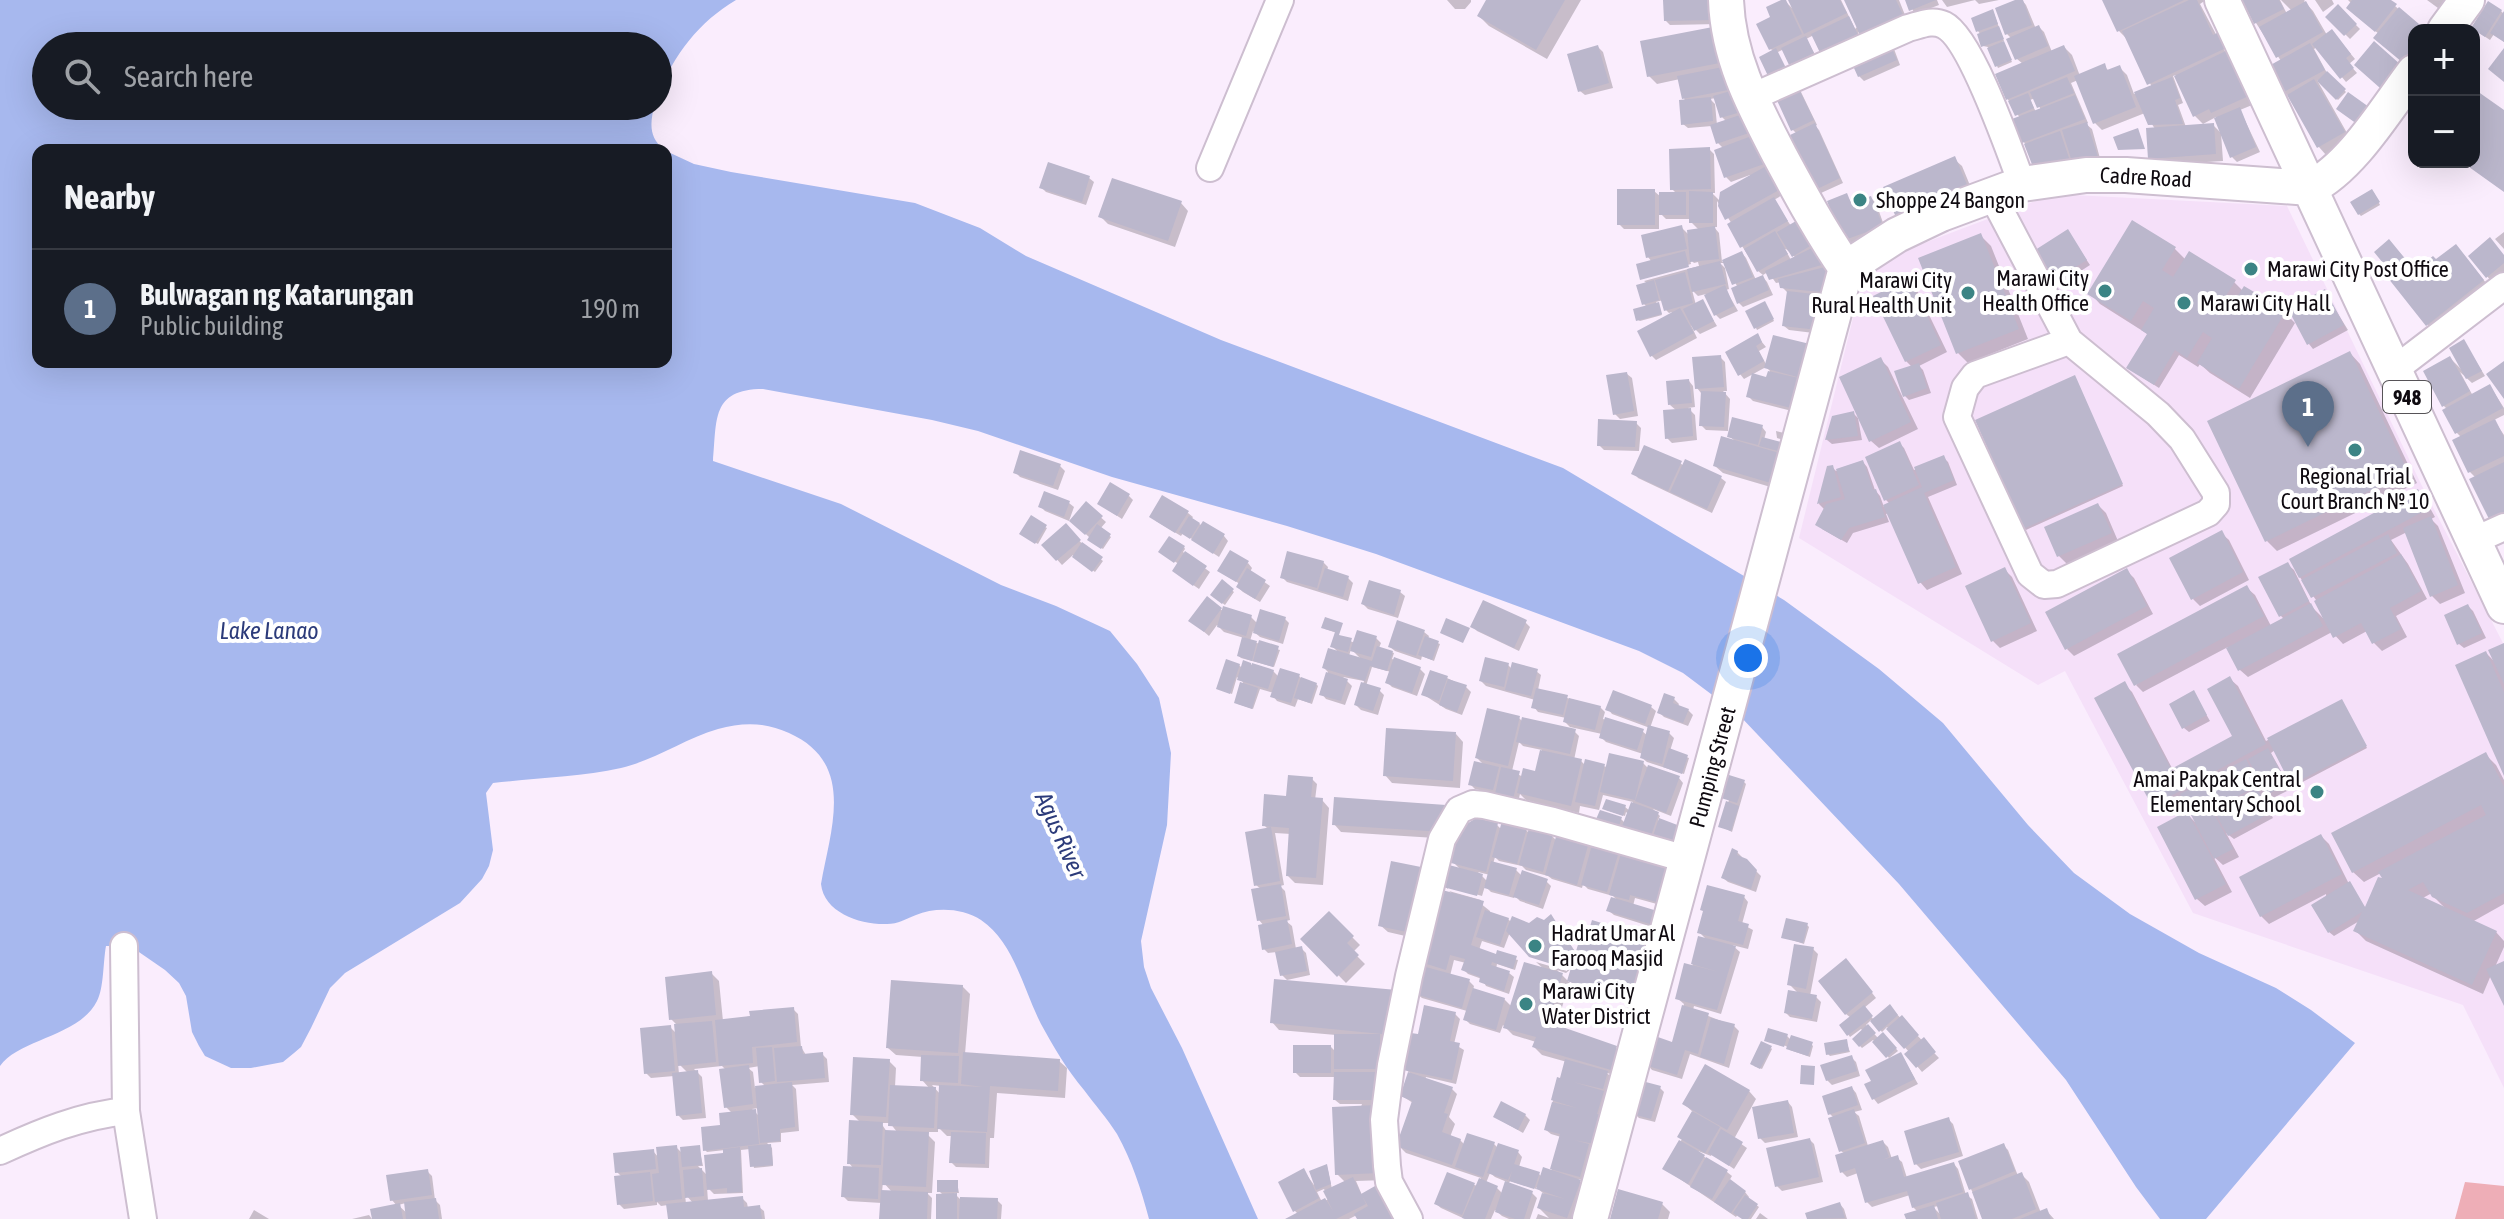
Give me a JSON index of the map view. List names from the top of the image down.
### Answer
{
  "streets": {
    "main road": ["Cadre Road", "948", "Pumping Street"]
  },
  "crossings": [
    ["Cadre Road", "948"],
    ["Cadre Road", "Pumping Street"]
  ],
  "water": ["Lake Lanao", "Agus River"],
  "places": [
    "Shoppe 24 Bangon",
    "Marawi City Post Office",
    "Marawi City Health Office",
    "Marawi City Rural Health Unit",
    "Marawi City Hall",
    "Regional Trial Court Branch № 10",
    "Amai Pakpak Central Elementary School",
    "Hadrat Umar Al Farooq Masjid",
    "Marawi City Water District"
  ],
  "page": {
    "map_buttons": ["+", "−"],
    "search": "Search here",
    "heading": "Nearby",
    "list": [
      {
        "mark": "1",
        "name": "Bulwagan ng Katarungan",
        "note": "Public building",
        "value": "190 m"
      }
    ],
    "pins": "1"
  }
}
